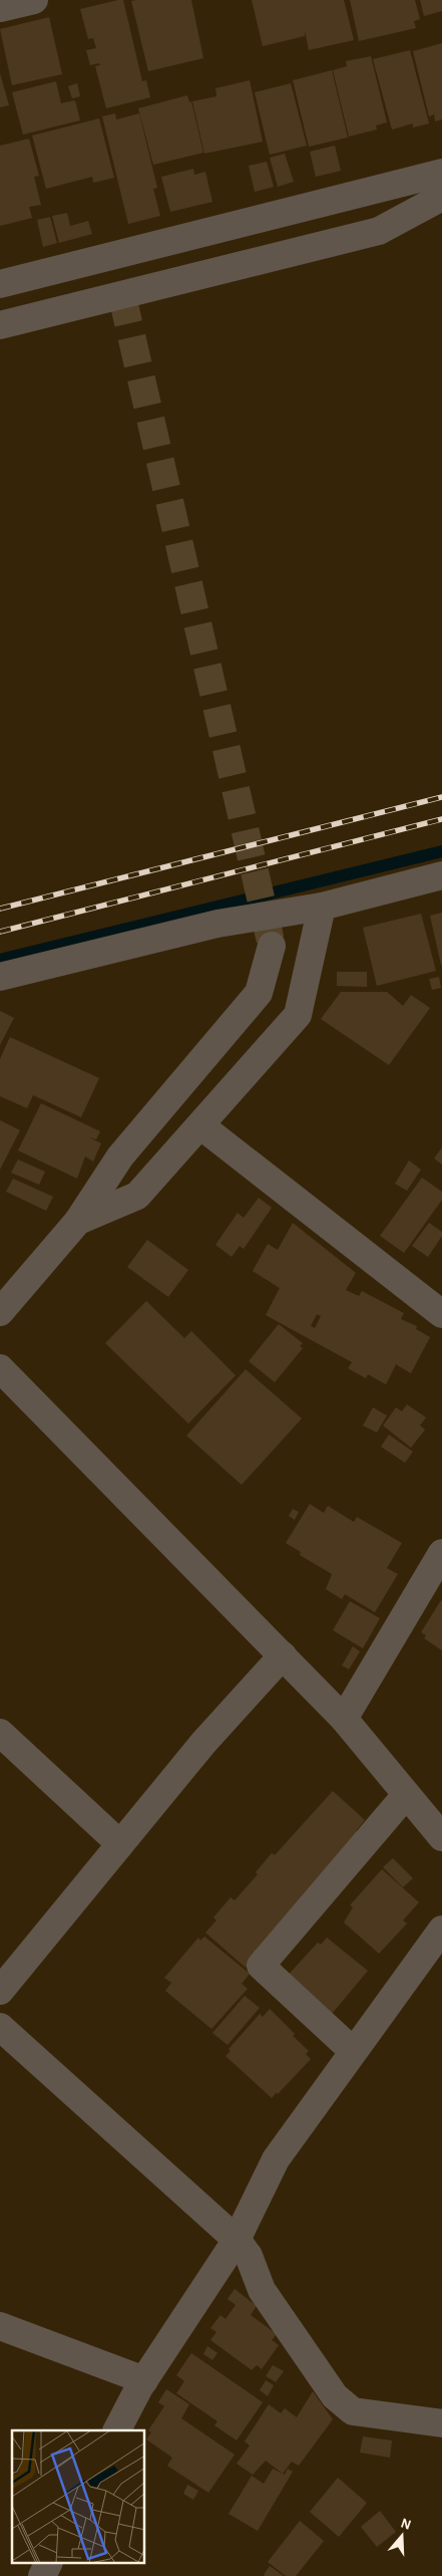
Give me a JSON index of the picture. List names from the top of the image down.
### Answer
{
  "north": "top"
}
